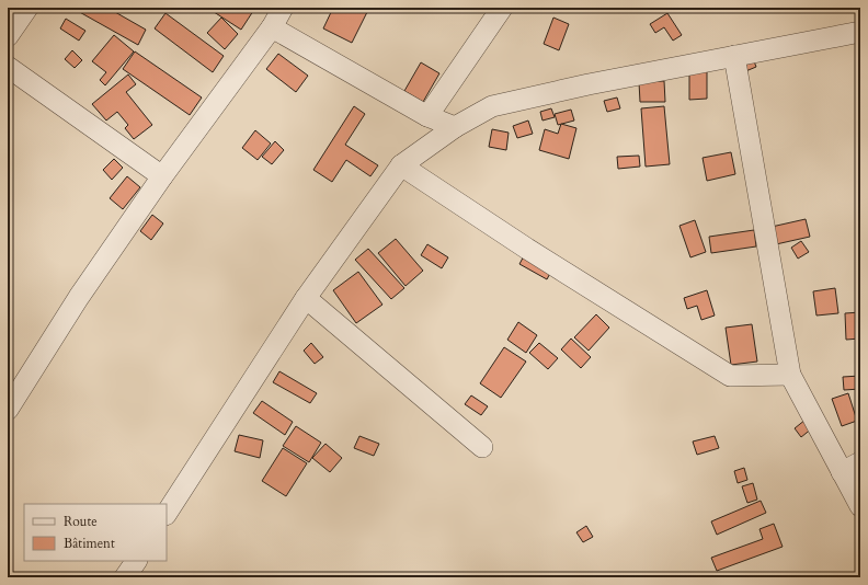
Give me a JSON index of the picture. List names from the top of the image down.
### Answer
{
  "legend": ["Route", "Bâtiment"]
}
